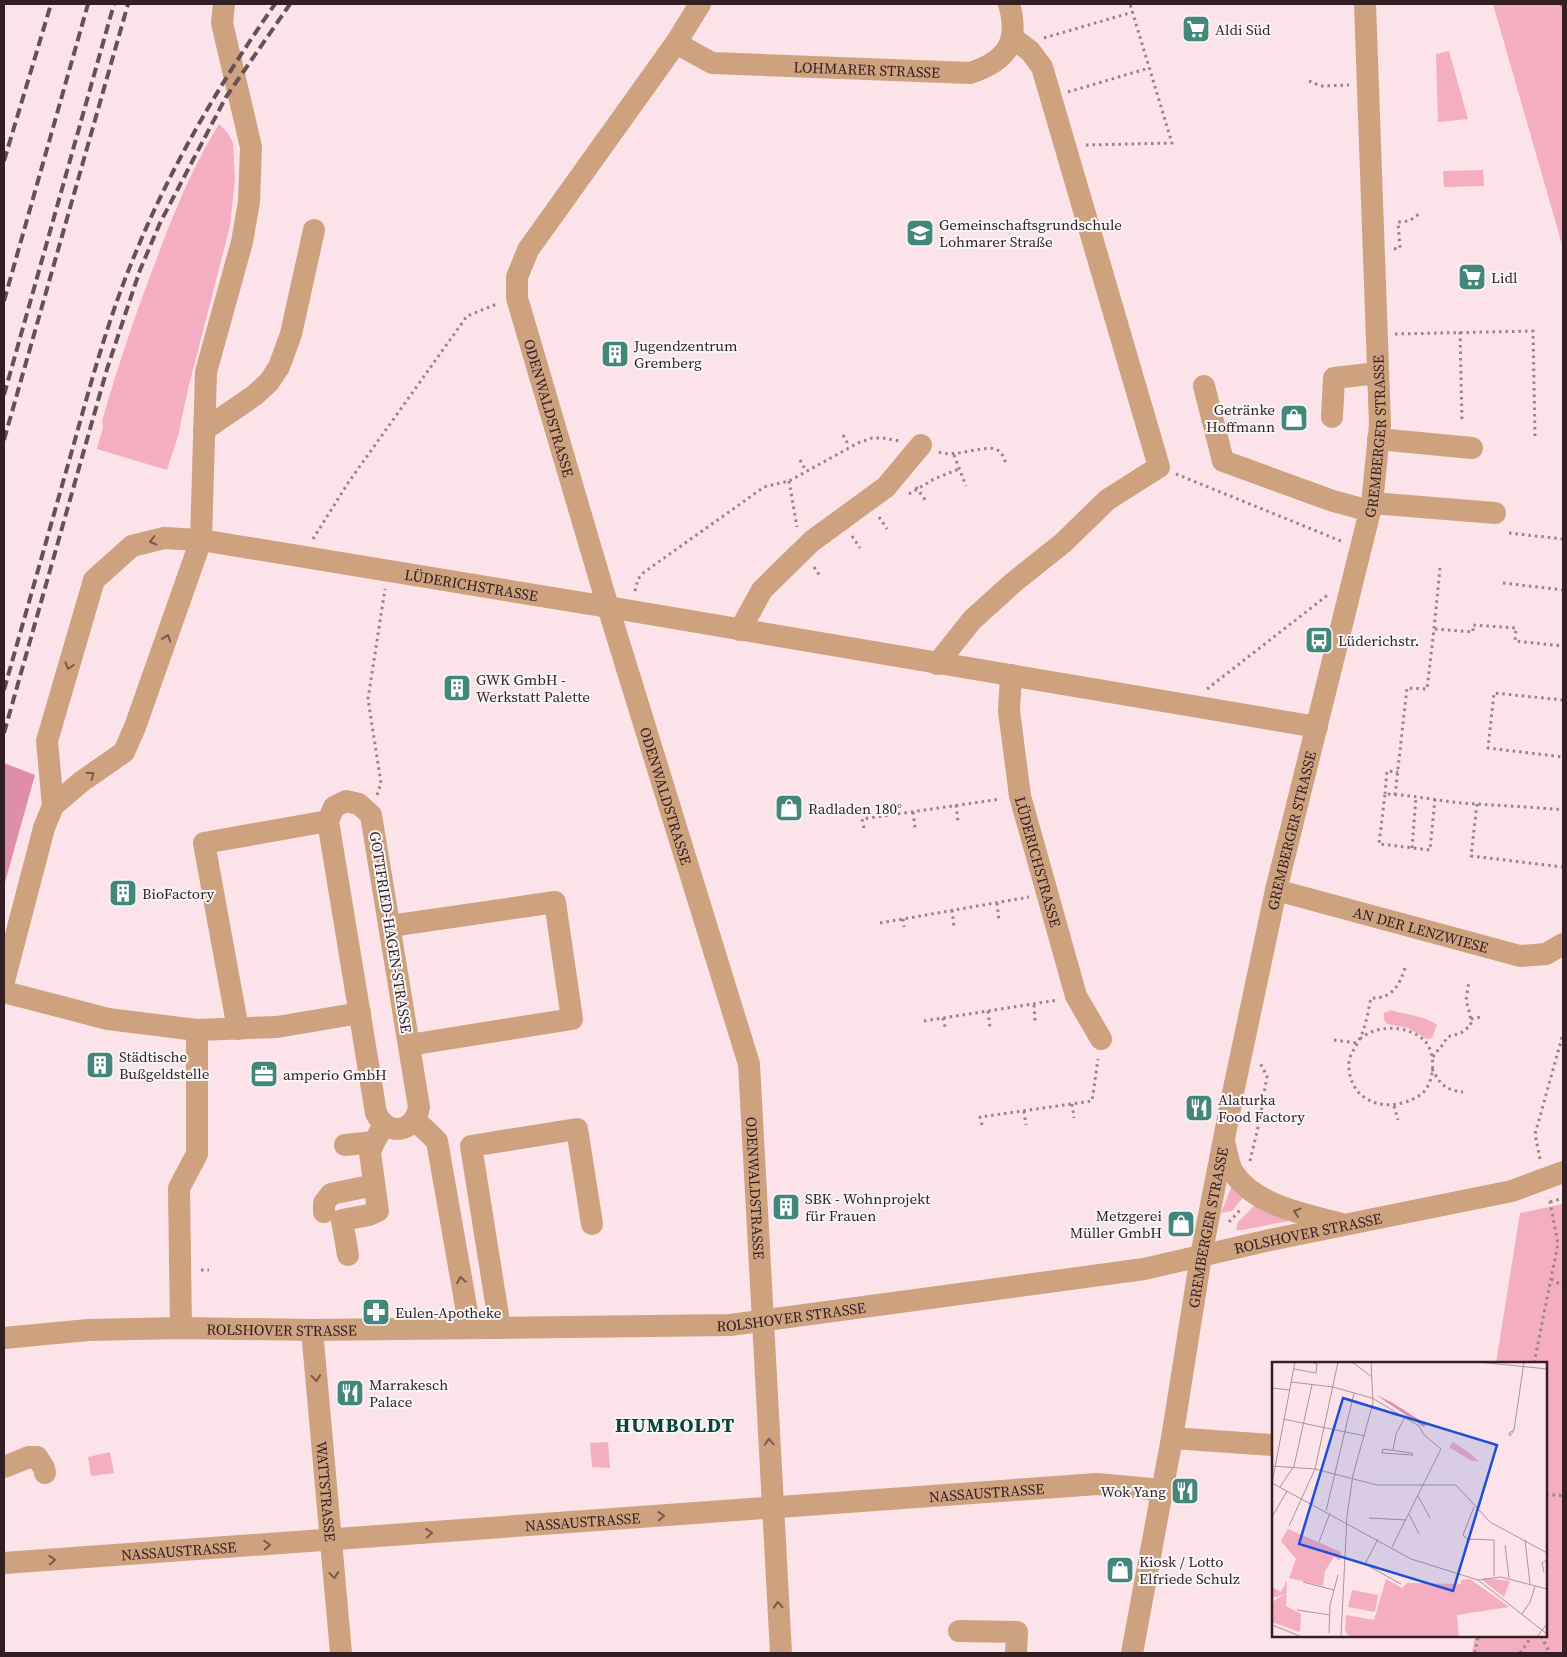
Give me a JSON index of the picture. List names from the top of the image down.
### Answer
{
  "streets": {
    "street": [
      "LOHMARER STRASSE",
      "ODENWALDSTRASSE",
      "GREMBERGER STRASSE",
      "LÜDERICHSTRASSE",
      "AN DER LENZWIESE",
      "GOTTFRIED-HAGEN-STRASSE",
      "ROLSHOVER STRASSE",
      "WATTSTRASSE",
      "NASSAUSTRASSE"
    ]
  },
  "crossings": [
    ["LOHMARER STRASSE", "ODENWALDSTRASSE"],
    ["ODENWALDSTRASSE", "LÜDERICHSTRASSE"],
    ["ODENWALDSTRASSE", "ROLSHOVER STRASSE"],
    ["ODENWALDSTRASSE", "NASSAUSTRASSE"],
    ["GREMBERGER STRASSE", "LÜDERICHSTRASSE"],
    ["GREMBERGER STRASSE", "AN DER LENZWIESE"],
    ["GREMBERGER STRASSE", "ROLSHOVER STRASSE"],
    ["GREMBERGER STRASSE", "NASSAUSTRASSE"],
    ["ROLSHOVER STRASSE", "WATTSTRASSE"],
    ["WATTSTRASSE", "NASSAUSTRASSE"]
  ],
  "one_way": ["WATTSTRASSE", "NASSAUSTRASSE"],
  "districts": ["HUMBOLDT"],
  "places": {
    "supermarket": ["Aldi Süd", "Lidl"],
    "school or university": ["Gemeinschaftsgrundschule Lohmarer Straße"],
    "building": [
      "Jugendzentrum Gremberg",
      "GWK GmbH - Werkstatt Palette",
      "BioFactory",
      "Städtische Bußgeldstelle",
      "SBK - Wohnprojekt für Frauen"
    ],
    "shop": [
      "Getränke Hoffmann",
      "Radladen 180°",
      "Metzgerei Müller GmbH",
      "Kiosk / Lotto Elfriede Schulz"
    ],
    "bus stop": ["Lüderichstr."],
    "office": ["amperio GmbH"],
    "restaurant": ["Alaturka Food Factory", "Marrakesch Palace", "Wok Yang"],
    "pharmacy": ["Eulen-Apotheke"]
  }
}
